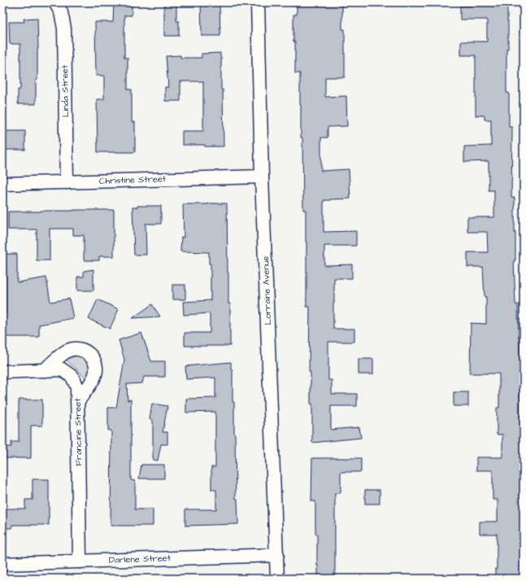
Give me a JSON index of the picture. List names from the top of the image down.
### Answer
{
  "streets": {
    "street": [
      "Linda Street",
      "Christine Street",
      "Lorraine Avenue",
      "Francine Street",
      "Darlene Street"
    ]
  },
  "crossings": [
    ["Linda Street", "Christine Street"],
    ["Christine Street", "Lorraine Avenue"],
    ["Lorraine Avenue", "Darlene Street"],
    ["Francine Street", "Darlene Street"]
  ]
}
